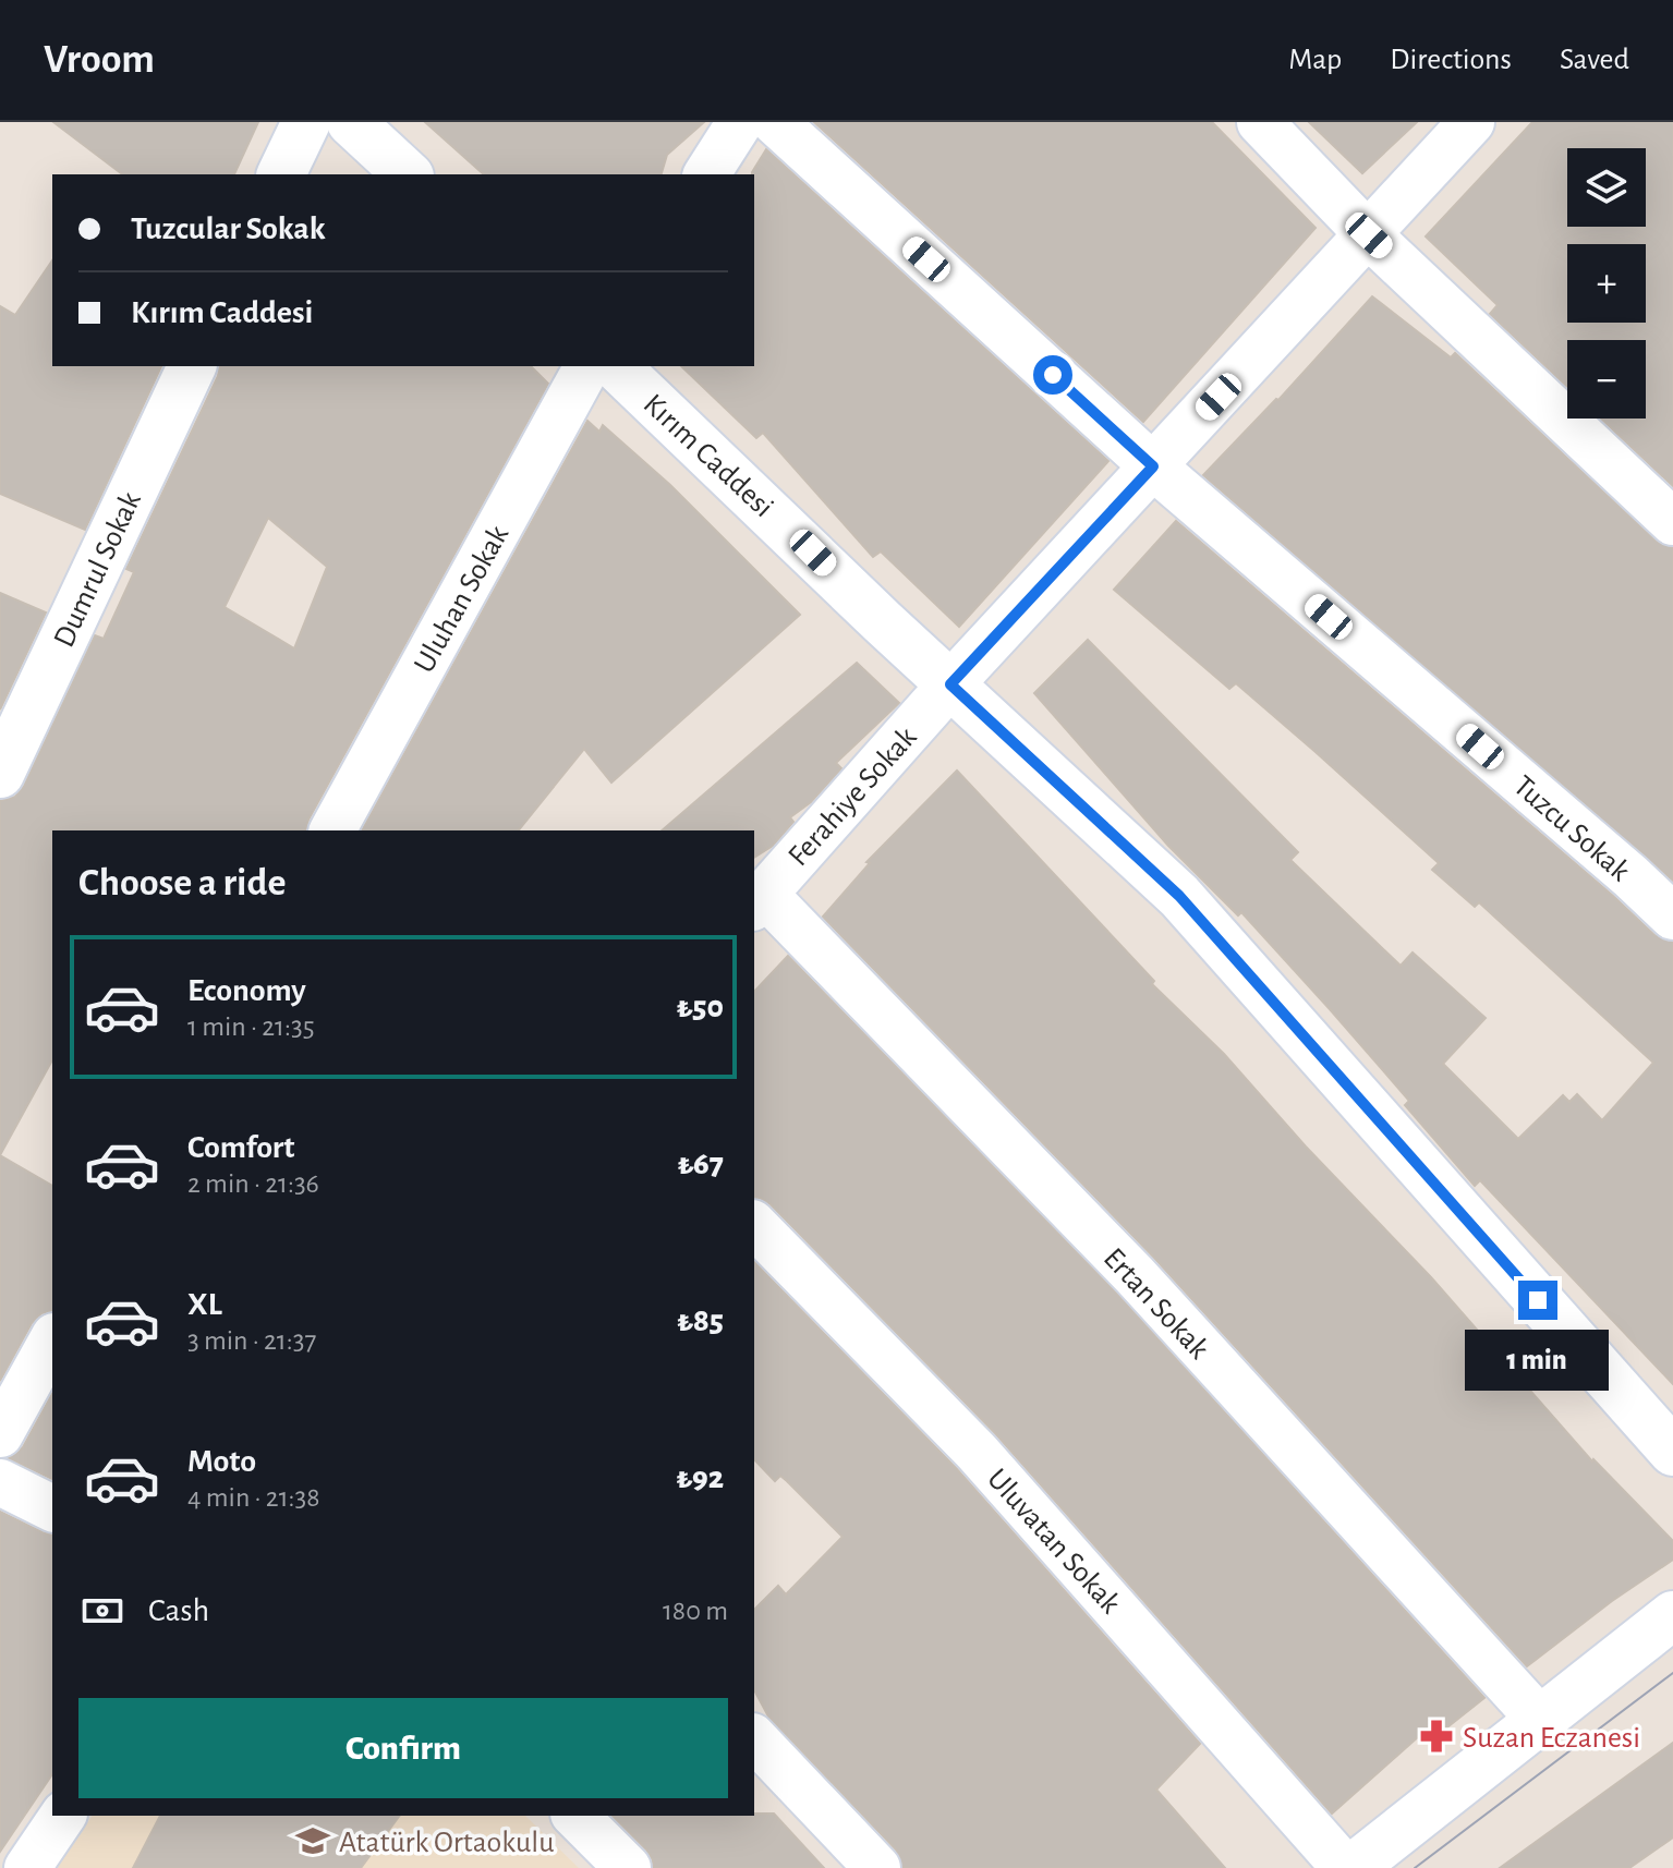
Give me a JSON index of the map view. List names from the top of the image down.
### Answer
{
  "streets": {
    "main road": ["Kırım Caddesi", "Dumrul Sokak"],
    "street": [
      "Uluhan Sokak",
      "Ferahiye Sokak",
      "Tuzcu Sokak",
      "Ertan Sokak",
      "Uluvatan Sokak"
    ]
  },
  "crossings": [
    ["Kırım Caddesi", "Ferahiye Sokak"],
    ["Ferahiye Sokak", "Tuzcu Sokak"],
    ["Ferahiye Sokak", "Ertan Sokak"]
  ],
  "places": {
    "pharmacy": ["Suzan Eczanesi"],
    "school or university": ["Atatürk Ortaokulu"]
  },
  "page": {
    "header": "Vroom",
    "nav": ["Map", "Directions", "Saved"],
    "map_buttons": ["+", "−"],
    "banner": ["Tuzcular Sokak", "Kırım Caddesi"],
    "heading": "Choose a ride",
    "list": [
      {
        "name": "Economy",
        "note": "1 min · 21:35",
        "value": "₺50"
      },
      {
        "name": "Comfort",
        "note": "2 min · 21:36",
        "value": "₺67"
      },
      {
        "name": "XL",
        "note": "3 min · 21:37",
        "value": "₺85"
      },
      {
        "name": "Moto",
        "note": "4 min · 21:38",
        "value": "₺92"
      }
    ],
    "bubble": "1 min",
    "pay": ["Cash", "180 m"],
    "buttons": "Confirm"
  }
}
